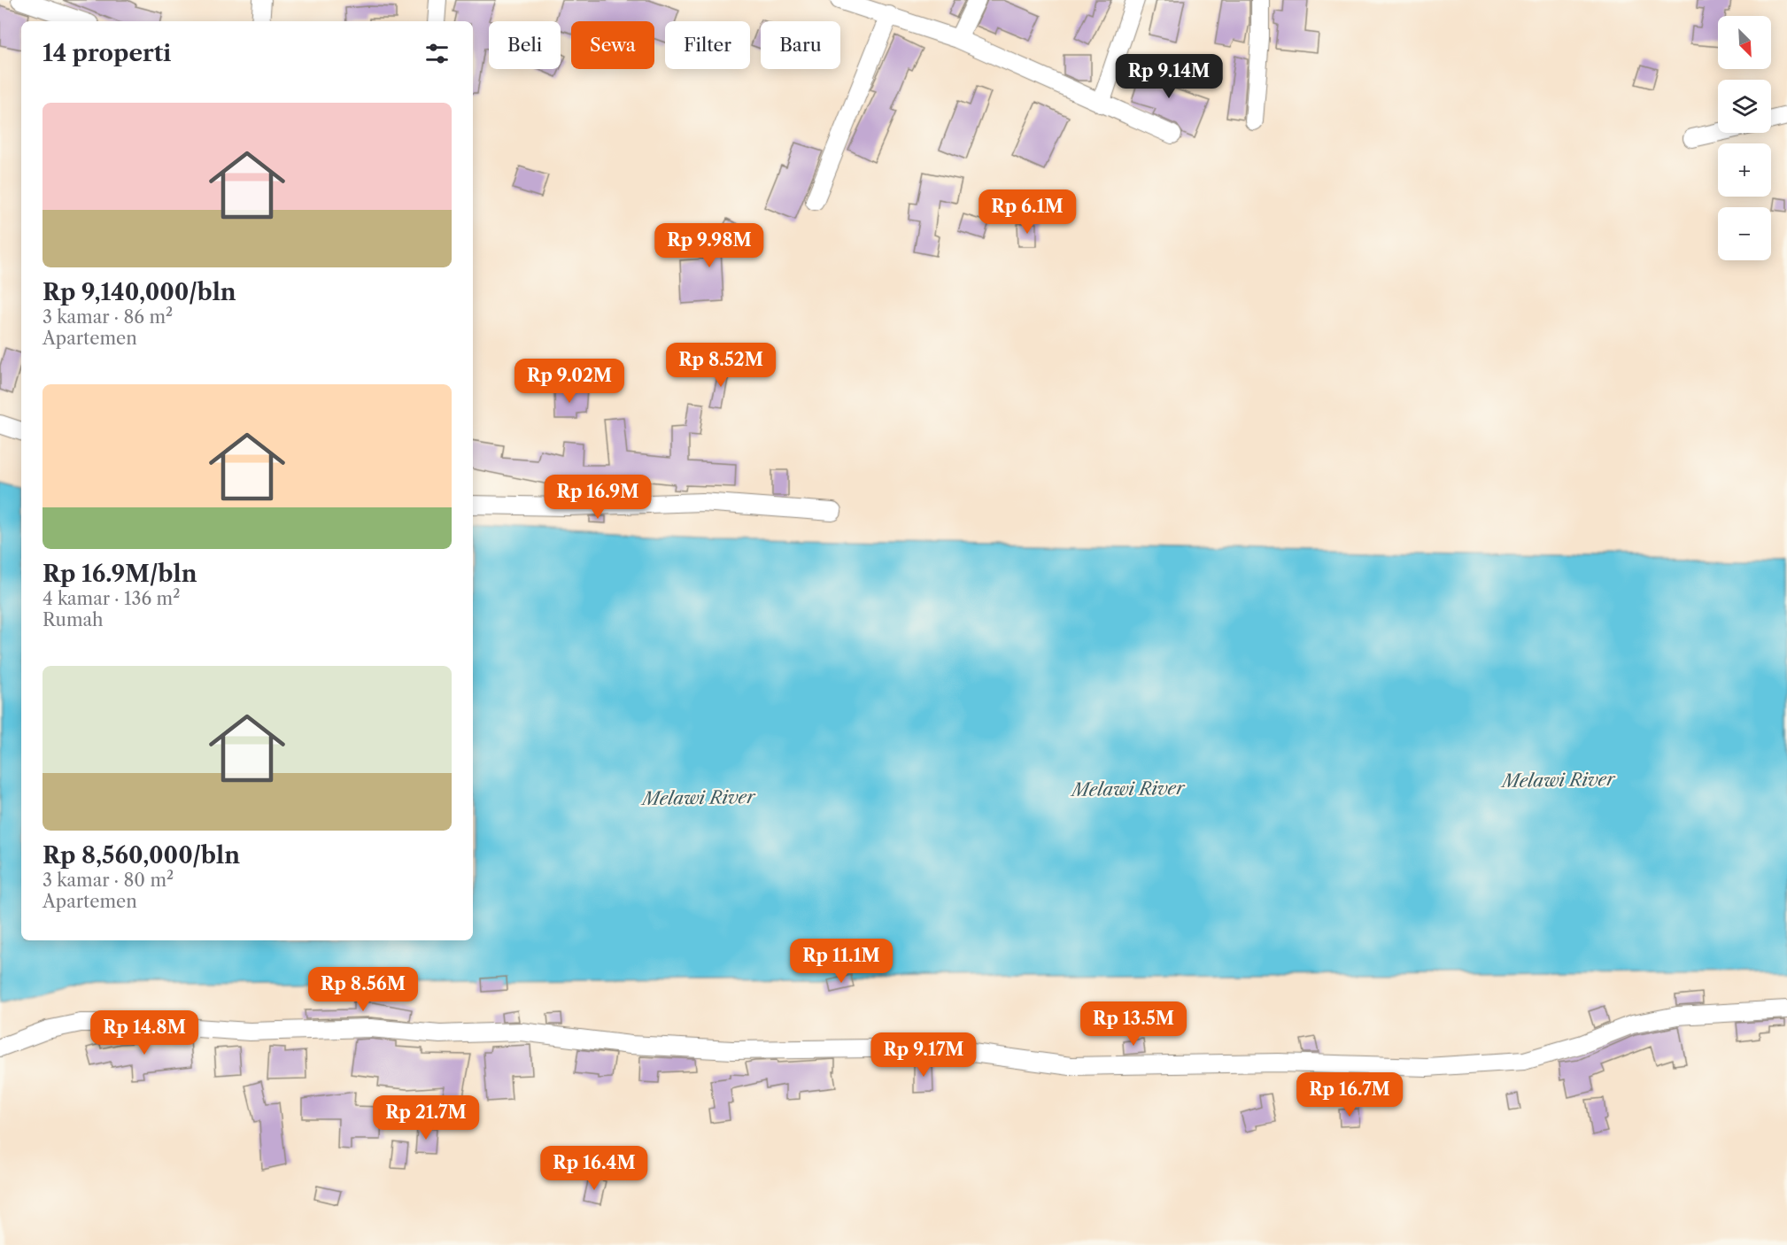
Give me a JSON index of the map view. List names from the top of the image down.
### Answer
{
  "water": ["Melawi River"],
  "north": "bottom right",
  "page": {
    "map_buttons": ["+", "−"],
    "chip": [
      "Beli",
      "Sewa",
      "Filter",
      "Baru"
    ],
    "heading": "14 properti",
    "price": [
      "Rp 9.14M",
      "Rp 6.1M",
      "Rp 9.98M",
      "Rp 8.52M",
      "Rp 9.02M",
      "Rp 16.9M",
      "Rp 11.1M",
      "Rp 8.56M",
      "Rp 13.5M",
      "Rp 14.8M",
      "Rp 9.17M",
      "Rp 16.7M",
      "Rp 21.7M",
      "Rp 16.4M"
    ],
    "list": [
      {
        "name": "Rp 9,140,000/bln",
        "note": "3 kamar · 86 m² · Apartemen"
      },
      {
        "name": "Rp 16.9M/bln",
        "note": "4 kamar · 136 m² · Rumah"
      },
      {
        "name": "Rp 8,560,000/bln",
        "note": "3 kamar · 80 m² · Apartemen"
      }
    ]
  }
}
